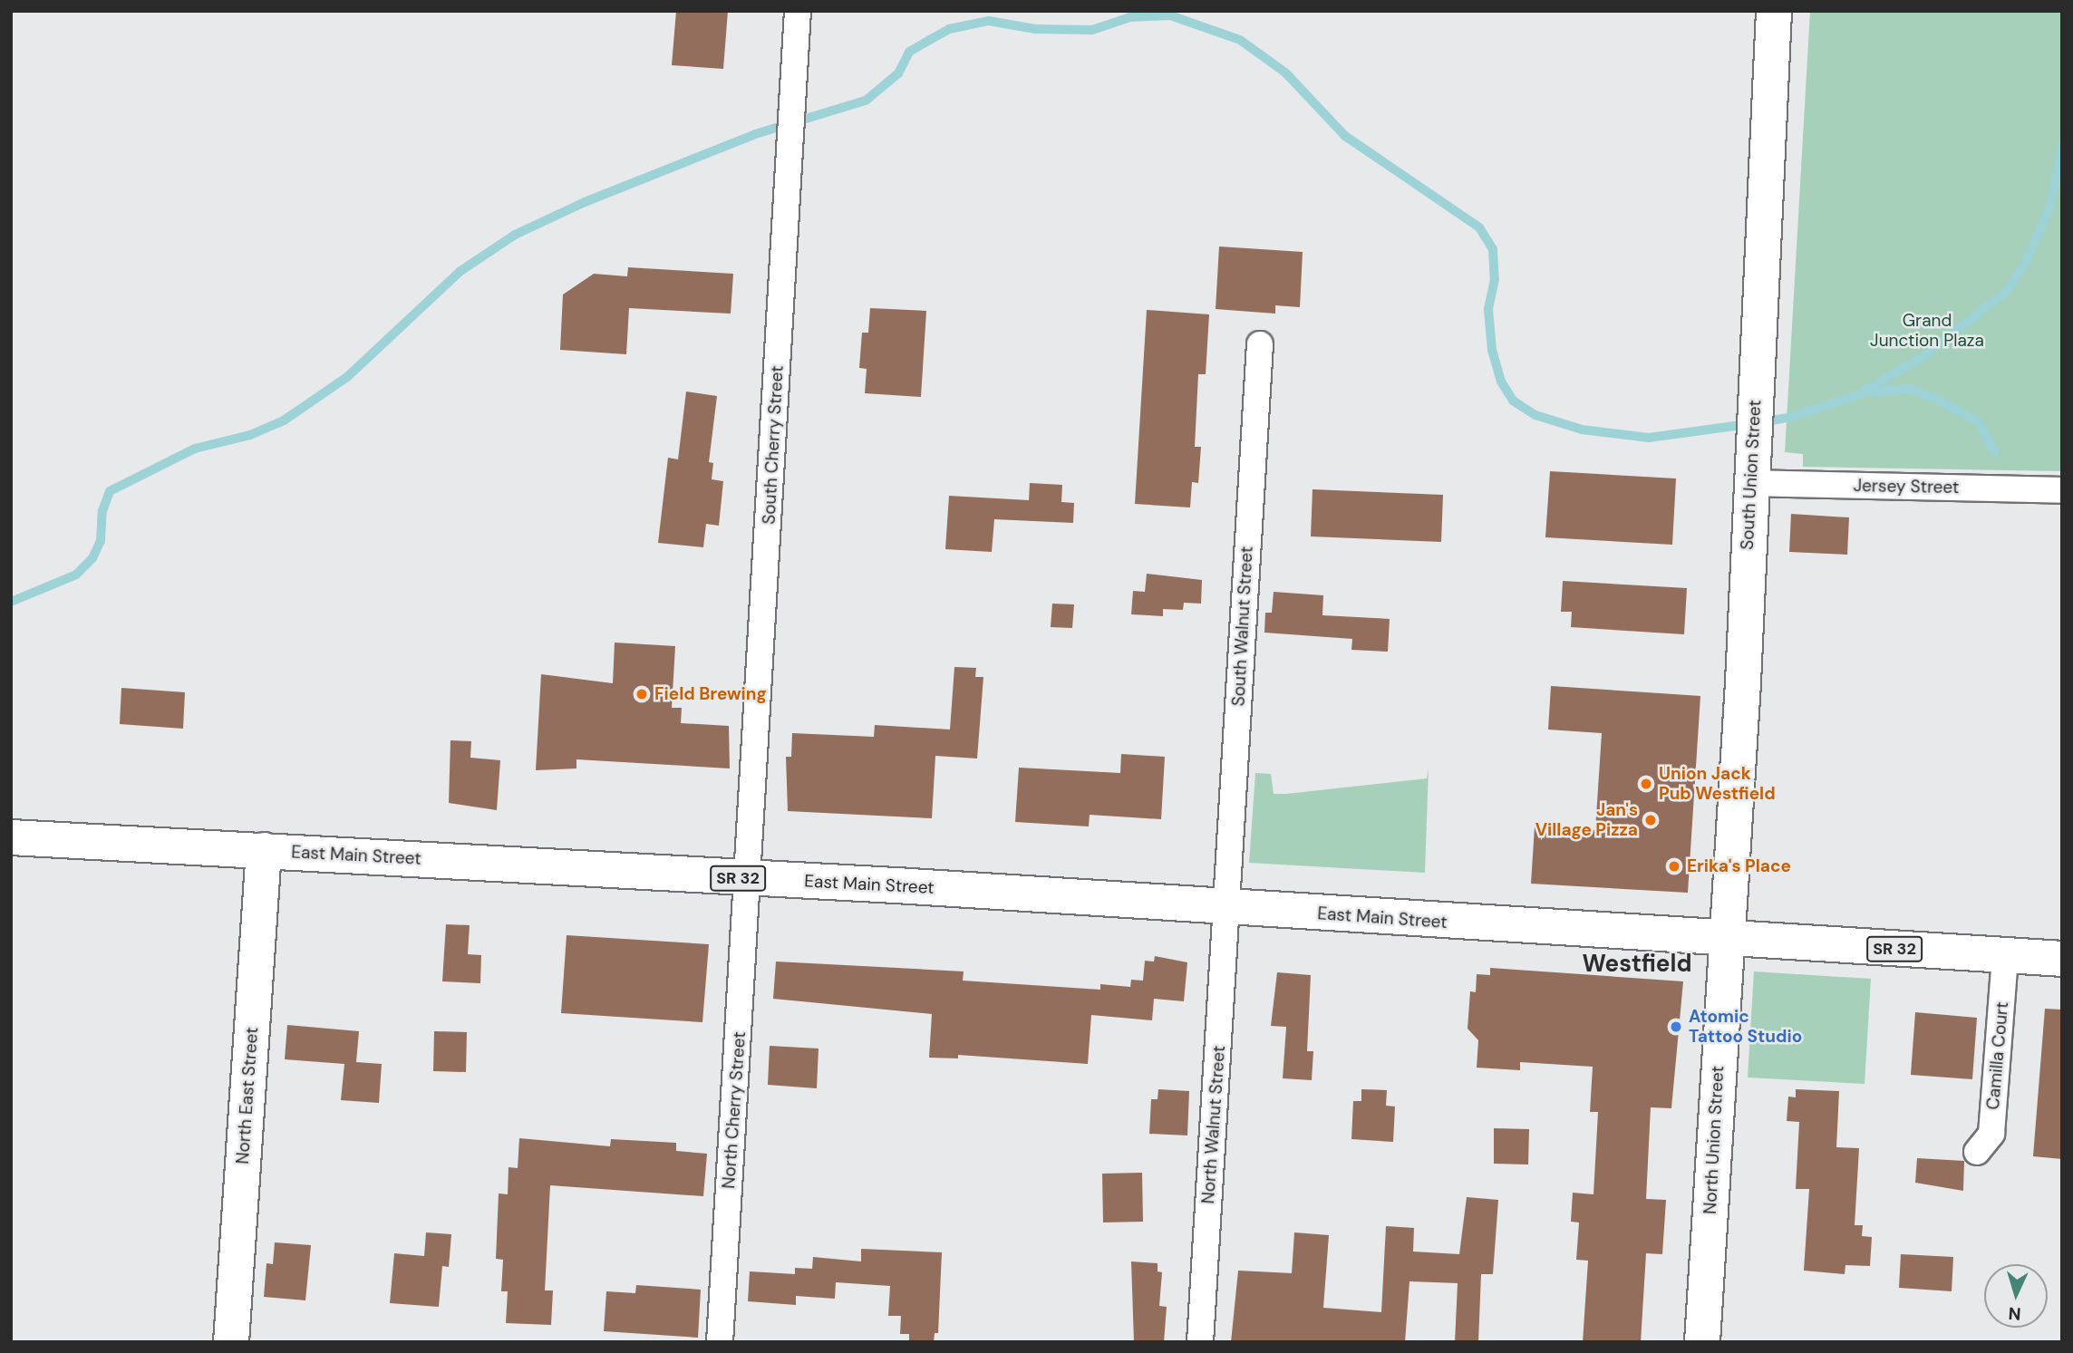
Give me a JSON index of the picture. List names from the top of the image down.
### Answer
{
  "streets": {
    "main road": [
      "South Union Street",
      "East Main Street",
      "SR 32",
      "North East Street",
      "North Union Street"
    ],
    "street": [
      "South Cherry Street",
      "Jersey Street",
      "South Walnut Street",
      "Camilla Court",
      "North Cherry Street",
      "North Walnut Street"
    ]
  },
  "crossings": [
    ["South Cherry Street", "East Main Street"],
    ["South Cherry Street", "North Cherry Street"],
    ["South Union Street", "Jersey Street"],
    ["South Union Street", "East Main Street"],
    ["South Union Street", "SR 32"],
    ["South Union Street", "North Union Street"],
    ["South Walnut Street", "East Main Street"],
    ["South Walnut Street", "North Walnut Street"],
    ["East Main Street", "SR 32"],
    ["East Main Street", "North East Street"],
    ["East Main Street", "North Cherry Street"],
    ["East Main Street", "North Walnut Street"],
    ["East Main Street", "North Union Street"],
    ["SR 32", "Camilla Court"],
    ["SR 32", "North Union Street"]
  ],
  "districts": ["Westfield"],
  "parks": ["Grand Junction Plaza"],
  "places": [
    "Field Brewing",
    "Union Jack Pub Westfield",
    "Jan's Village Pizza",
    "Erika's Place",
    "Atomic Tattoo Studio"
  ],
  "north": "bottom"
}
